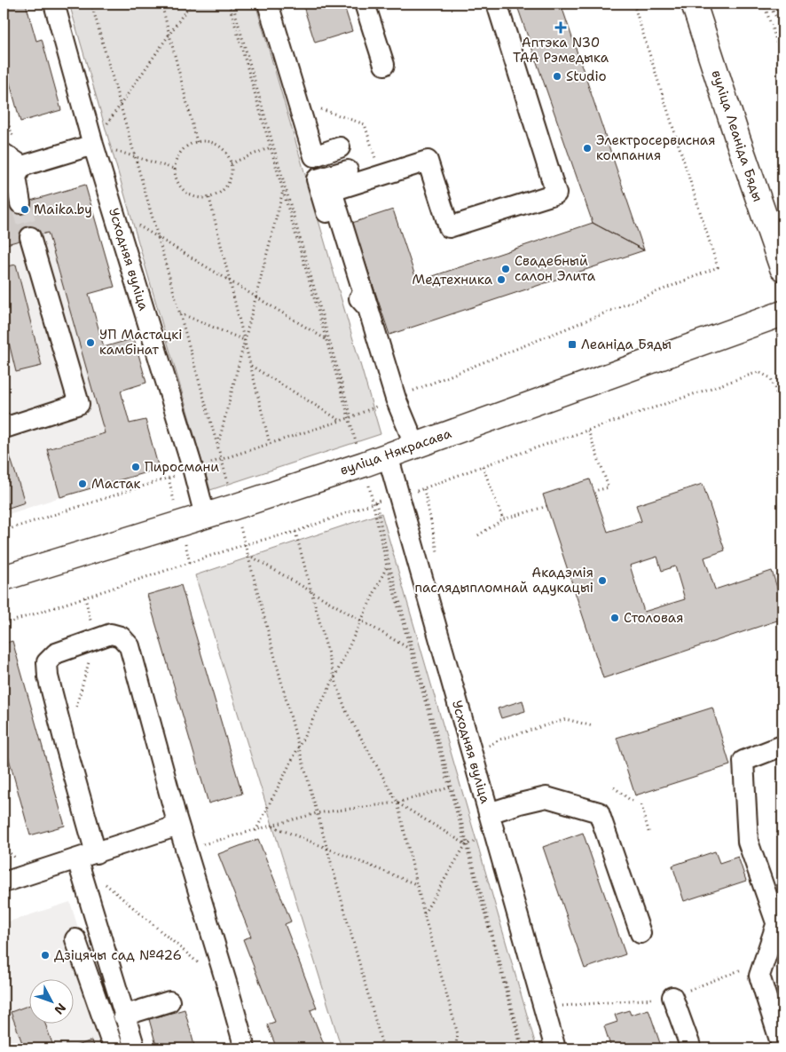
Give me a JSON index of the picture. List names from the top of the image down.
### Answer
{
  "streets": {
    "main road": ["вуліца Леаніда Бяды", "вуліца Някрасава"],
    "street": ["Усходняя вуліца"]
  },
  "crossings": [
    ["Усходняя вуліца", "вуліца Някрасава"]
  ],
  "places": {
    "health": ["Аптэка N30 ТАА Рэмедыка"],
    "other": [
      "Studio",
      "Электросервисная компания",
      "Maika.by",
      "Свадебный салон Элита",
      "Медтехника",
      "УП Мастацкі камбінат",
      "Пиросмани",
      "Мастак",
      "Акадэмія паслядыпломнай адукацыі",
      "Столовая",
      "Дзіцячы сад №426"
    ],
    "transit": ["Леаніда Бяды"]
  },
  "north": "bottom right"
}
